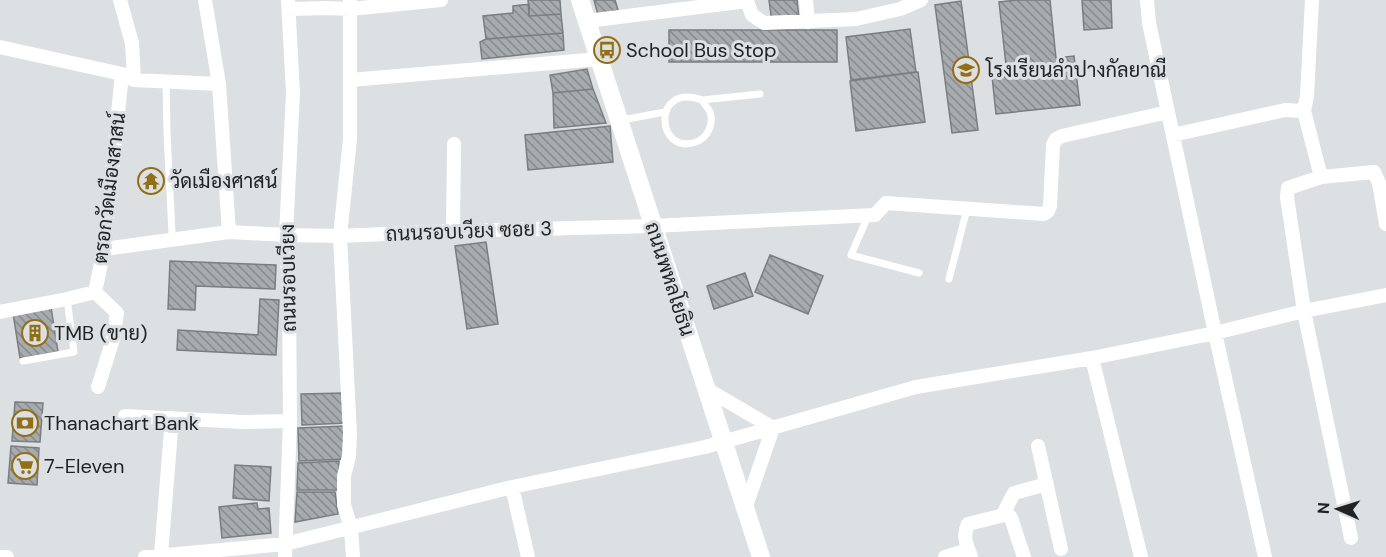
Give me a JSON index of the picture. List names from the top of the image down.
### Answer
{
  "streets": {
    "main road": ["ถนนพหลโยธิน"],
    "street": ["ตรอกวัดเมืองสาสน์", "ถนนรอบเวียง ซอย 3", "ถนนรอบเวียง"]
  },
  "crossings": [
    ["ตรอกวัดเมืองสาสน์", "ถนนรอบเวียง ซอย 3"],
    ["ถนนรอบเวียง ซอย 3", "ถนนรอบเวียง"],
    ["ถนนรอบเวียง ซอย 3", "ถนนพหลโยธิน"]
  ],
  "places": {
    "bus stop": ["School Bus Stop"],
    "school or university": ["โรงเรียนลำปางกัลยาณี"],
    "temple": ["วัดเมืองศาสน์"],
    "building": ["TMB (ขาย)"],
    "bank": ["Thanachart Bank"],
    "supermarket": ["7-Eleven"]
  },
  "north": "left"
}
